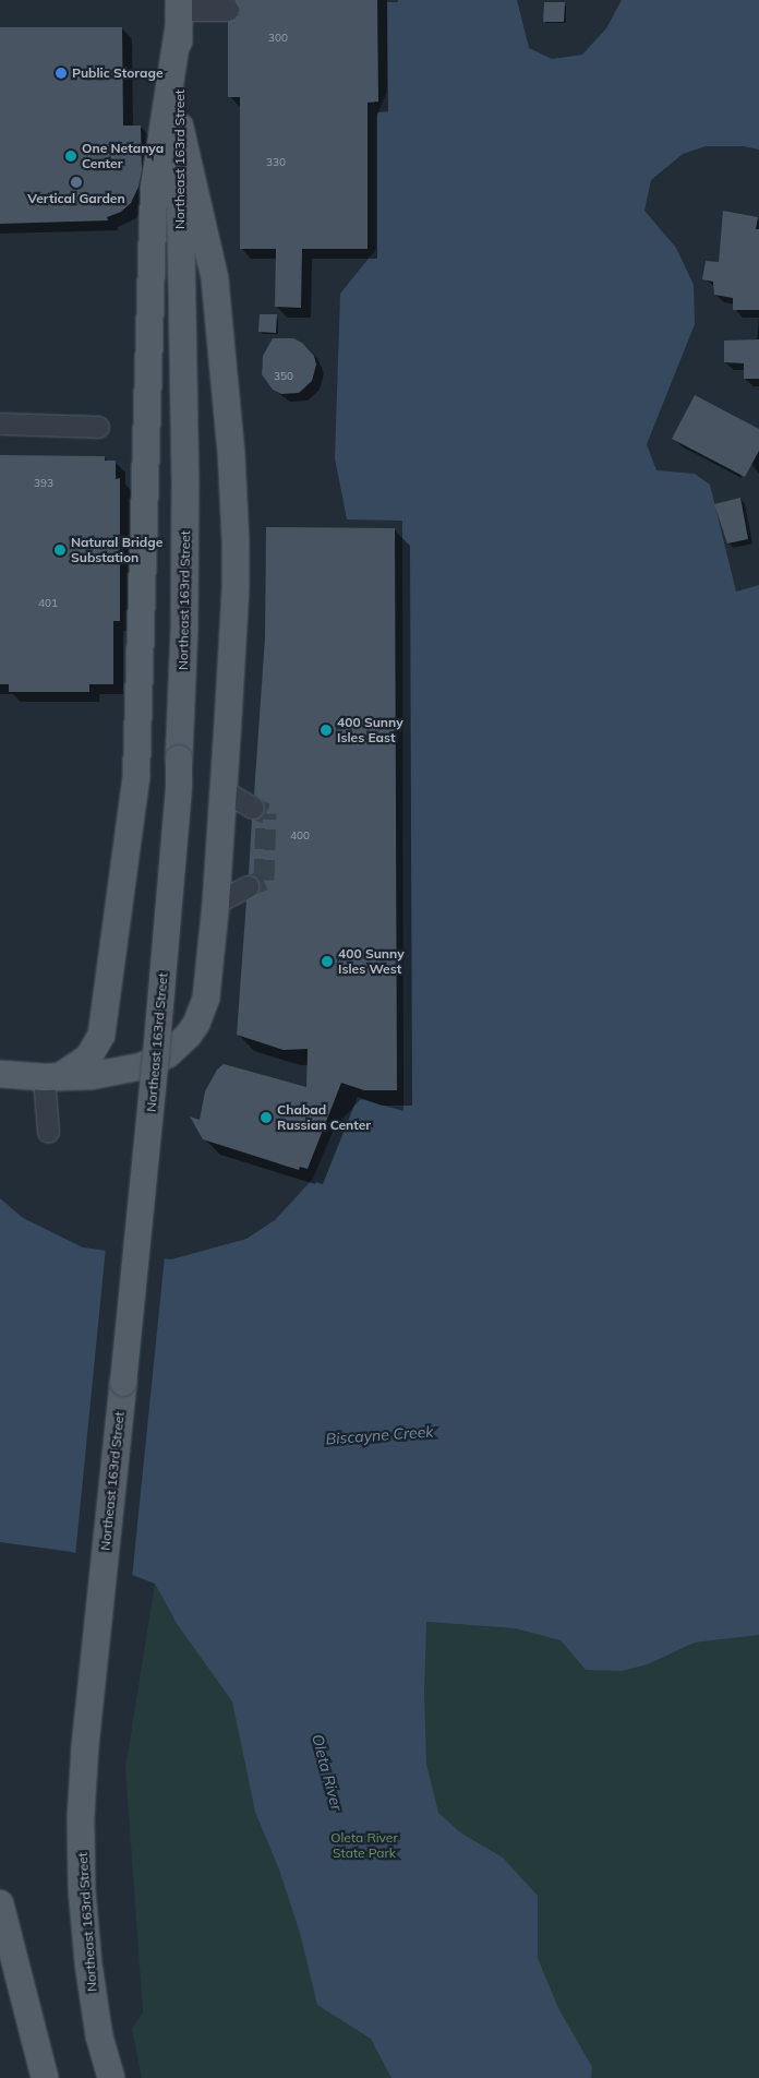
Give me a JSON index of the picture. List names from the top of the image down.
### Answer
{
  "streets": {
    "main road": ["Northeast 163rd Street"]
  },
  "water": ["Biscayne Creek", "Oleta River"],
  "parks": ["Oleta River State Park"],
  "places": [
    "Public Storage",
    "One Netanya Center",
    "Vertical Garden",
    "Natural Bridge Substation",
    "400 Sunny Isles East",
    "400 Sunny Isles West",
    "Chabad Russian Center"
  ],
  "house_numbers": [
    "300",
    "330",
    "350",
    "393",
    "401",
    "400"
  ]
}
